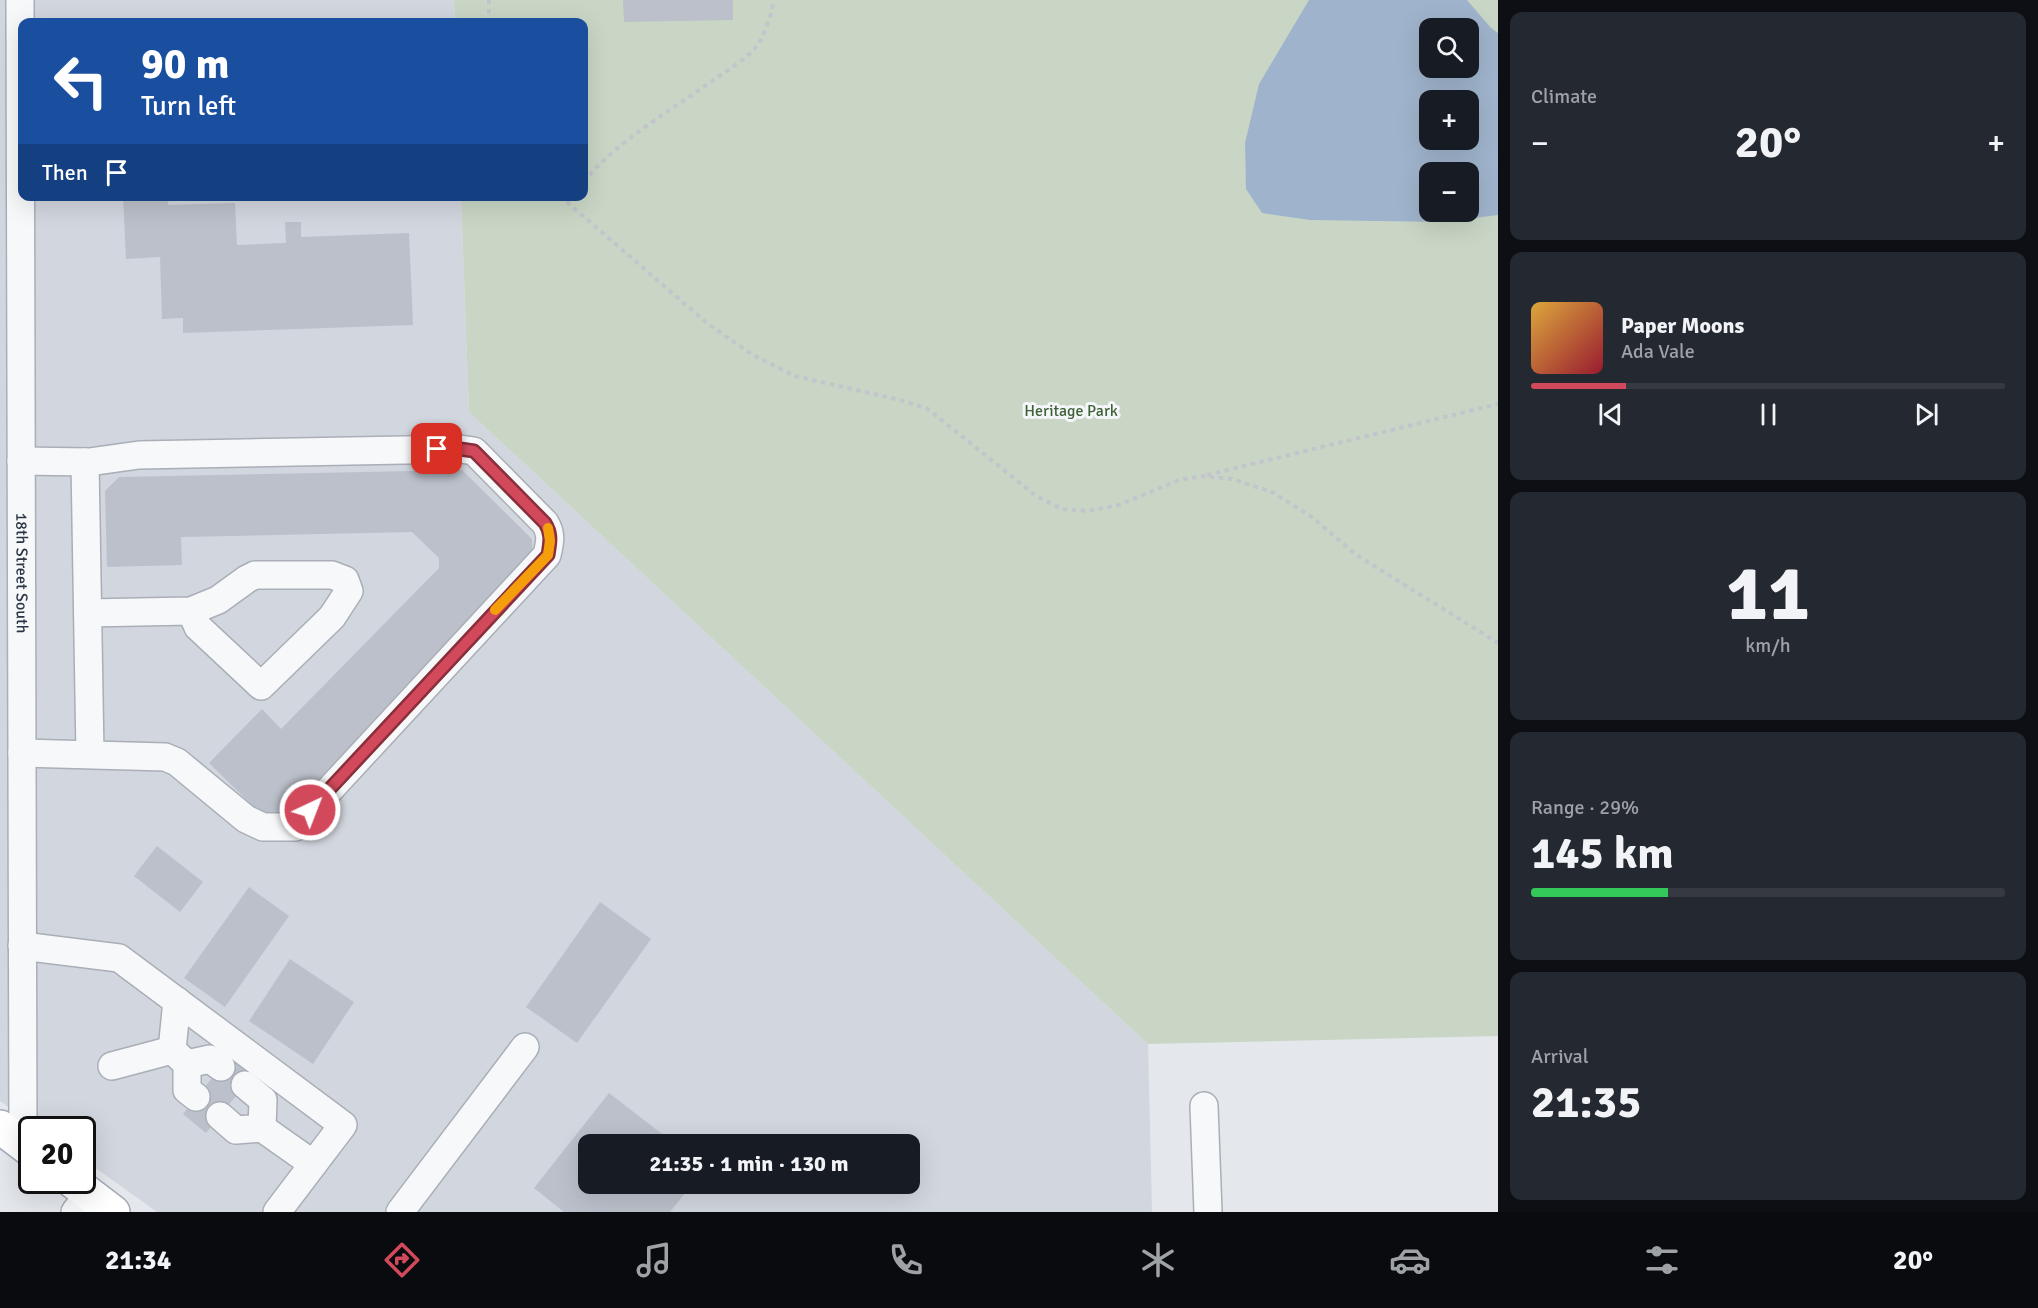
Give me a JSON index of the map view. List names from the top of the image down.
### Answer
{
  "streets": {
    "street": ["18th Street South"]
  },
  "parks": ["Heritage Park"],
  "page": {
    "tile": [
      "Climate",
      ["11", "km/h"],
      ["Range · 29%", "145 km"],
      ["Arrival", "21:35"]
    ],
    "map_buttons": ["+", "−"],
    "turn": ["90 m", "Turn left"],
    "heat": ["−", "20°", "+"],
    "then": "Then",
    "song": ["Paper Moons", "Ada Vale"],
    "limit": "20",
    "trip": "21:35 · 1 min · 130 m",
    "tabs": ["21:34", "20°"]
  }
}
